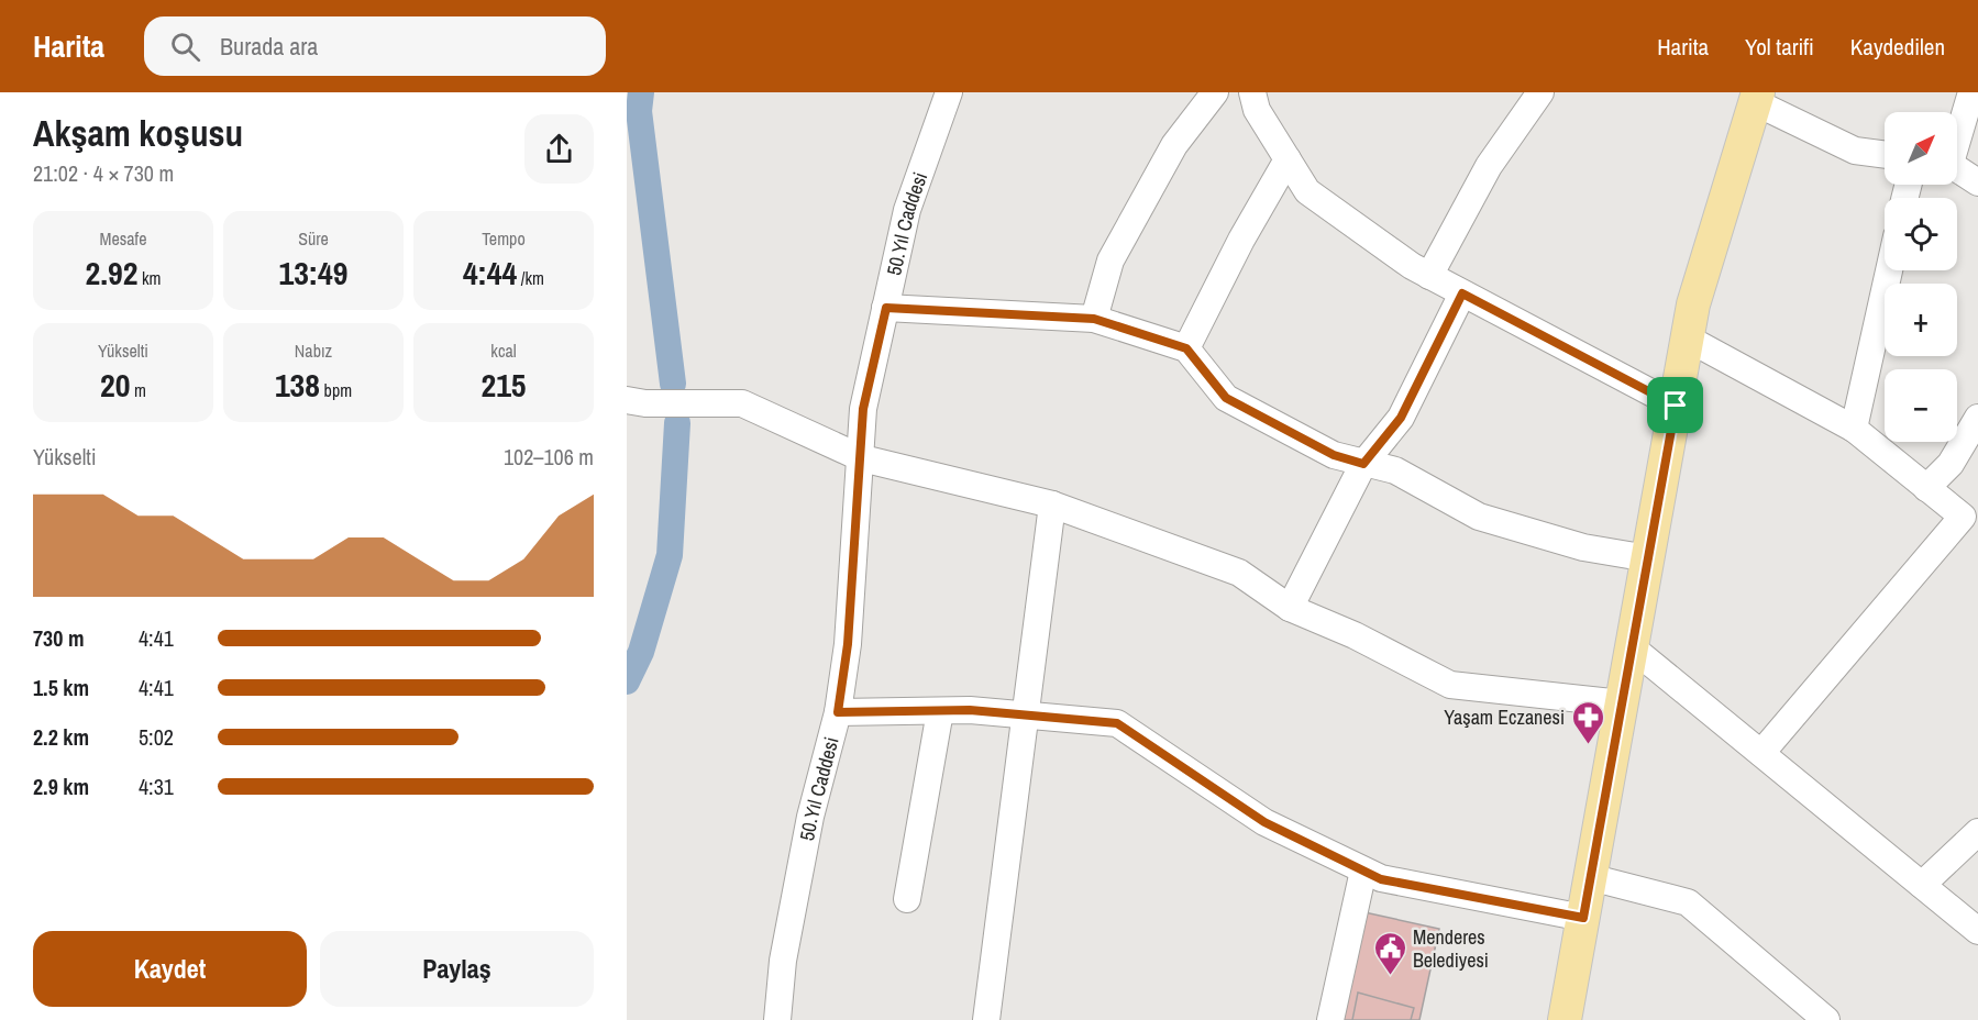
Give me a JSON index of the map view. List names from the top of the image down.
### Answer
{
  "streets": {
    "street": ["50.Yıl Caddesi"]
  },
  "places": {
    "pharmacy": ["Yaşam Eczanesi"],
    "public building": ["Menderes Belediyesi"]
  },
  "north": "top right",
  "page": {
    "header": "Harita",
    "search": "Burada ara",
    "nav": ["Harita", "Yol tarifi", "Kaydedilen"],
    "heading": ["Akşam koşusu", "21:02 · 4 × 730 m"],
    "map_buttons": ["+", "−"],
    "stats": [
      ["Mesafe", "2.92 km"],
      ["Süre", "13:49"],
      ["Tempo", "4:44 /km"],
      ["Yükselti", "20 m"],
      ["Nabız", "138 bpm"],
      ["kcal", "215"]
    ],
    "chart": ["Yükselti", "102–106 m"],
    "list": [
      {
        "name": "730 m",
        "note": "4:41"
      },
      {
        "name": "1.5 km",
        "note": "4:41"
      },
      {
        "name": "2.2 km",
        "note": "5:02"
      },
      {
        "name": "2.9 km",
        "note": "4:31"
      }
    ],
    "buttons": ["Kaydet", "Paylaş"]
  }
}
